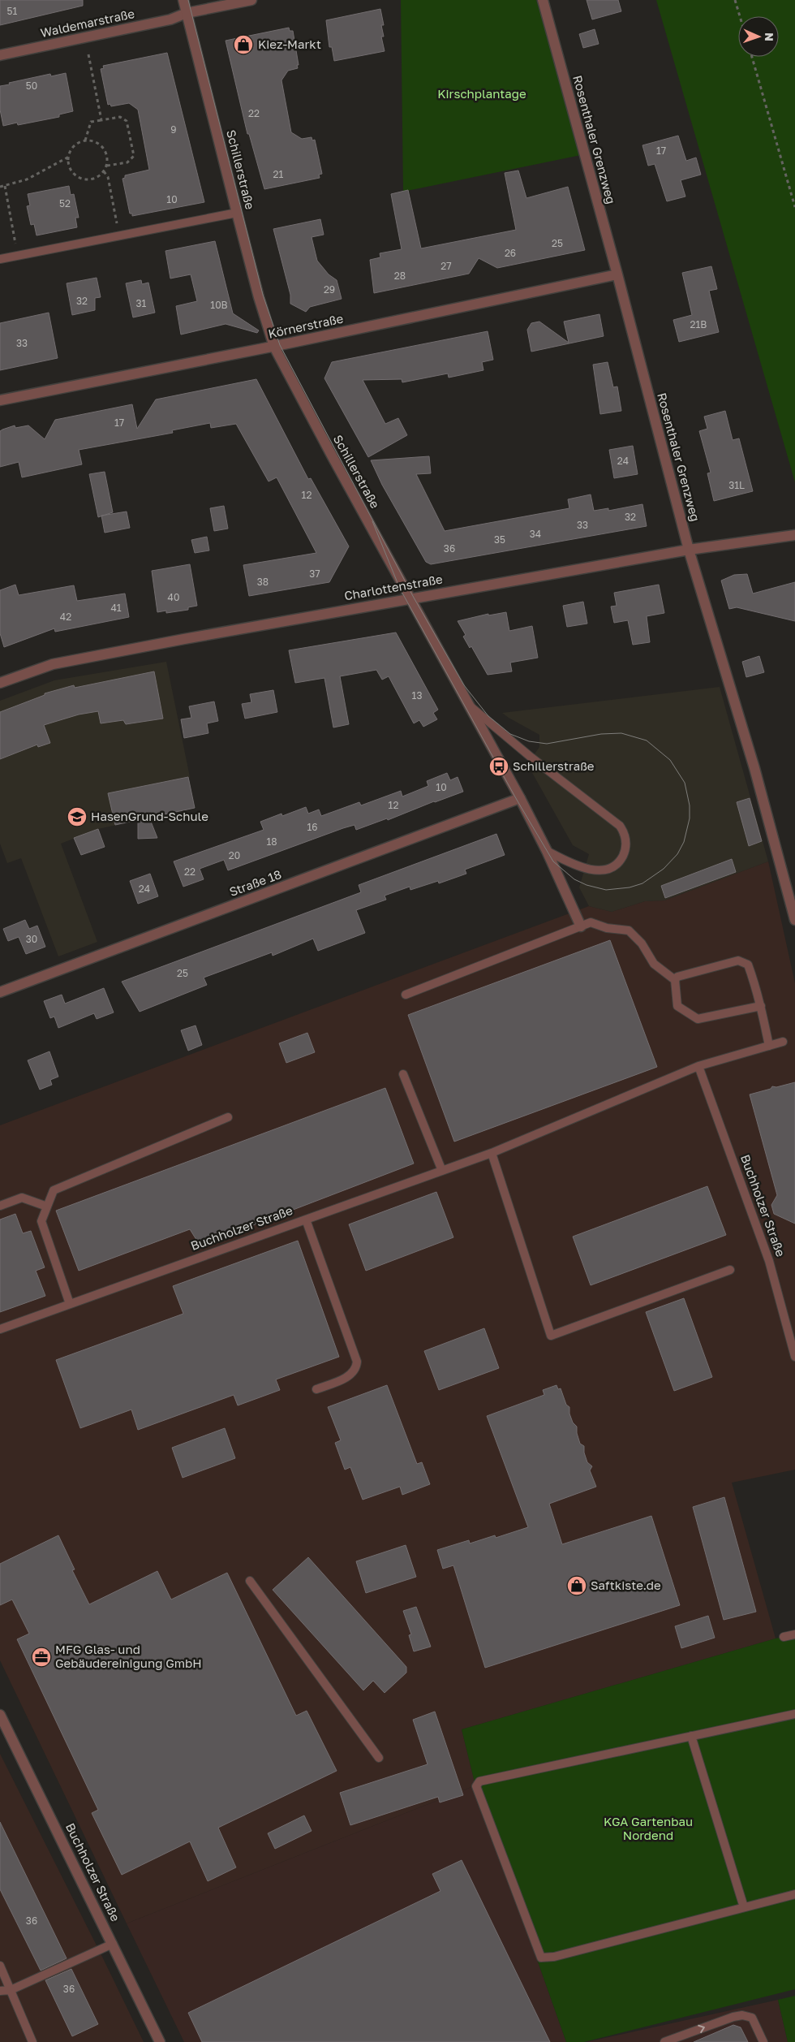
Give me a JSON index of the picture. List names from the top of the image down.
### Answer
{
  "streets": {
    "street": [
      "Waldemarstraße",
      "Rosenthaler Grenzweg",
      "Schillerstraße",
      "Körnerstraße",
      "Charlottenstraße",
      "Straße 18",
      "Buchholzer Straße"
    ]
  },
  "crossings": [
    ["Waldemarstraße", "Schillerstraße"],
    ["Rosenthaler Grenzweg", "Körnerstraße"],
    ["Rosenthaler Grenzweg", "Charlottenstraße"],
    ["Schillerstraße", "Körnerstraße"],
    ["Schillerstraße", "Charlottenstraße"],
    ["Schillerstraße", "Straße 18"]
  ],
  "parks": ["Kirschplantage", "KGA Gartenbau Nordend"],
  "places": {
    "shop": ["Kiez-Markt", "Saftkiste.de"],
    "bus stop": ["Schillerstraße"],
    "school or university": ["HasenGrund-Schule"],
    "office": ["MFG Glas- und Gebäudereinigung GmbH"]
  },
  "house_numbers": [
    "51",
    "50",
    "22",
    "9",
    "17",
    "21",
    "10",
    "52",
    "25",
    "26",
    "27",
    "28",
    "29",
    "32",
    "31",
    "10B",
    "21B",
    "33",
    "17",
    "24",
    "31L",
    "12",
    "32",
    "33",
    "34",
    "35",
    "36",
    "37",
    "38",
    "40",
    "41",
    "42",
    "13",
    "10",
    "12",
    "16",
    "18",
    "20",
    "22",
    "24",
    "30",
    "25",
    "36",
    "36"
  ],
  "north": "right"
}
